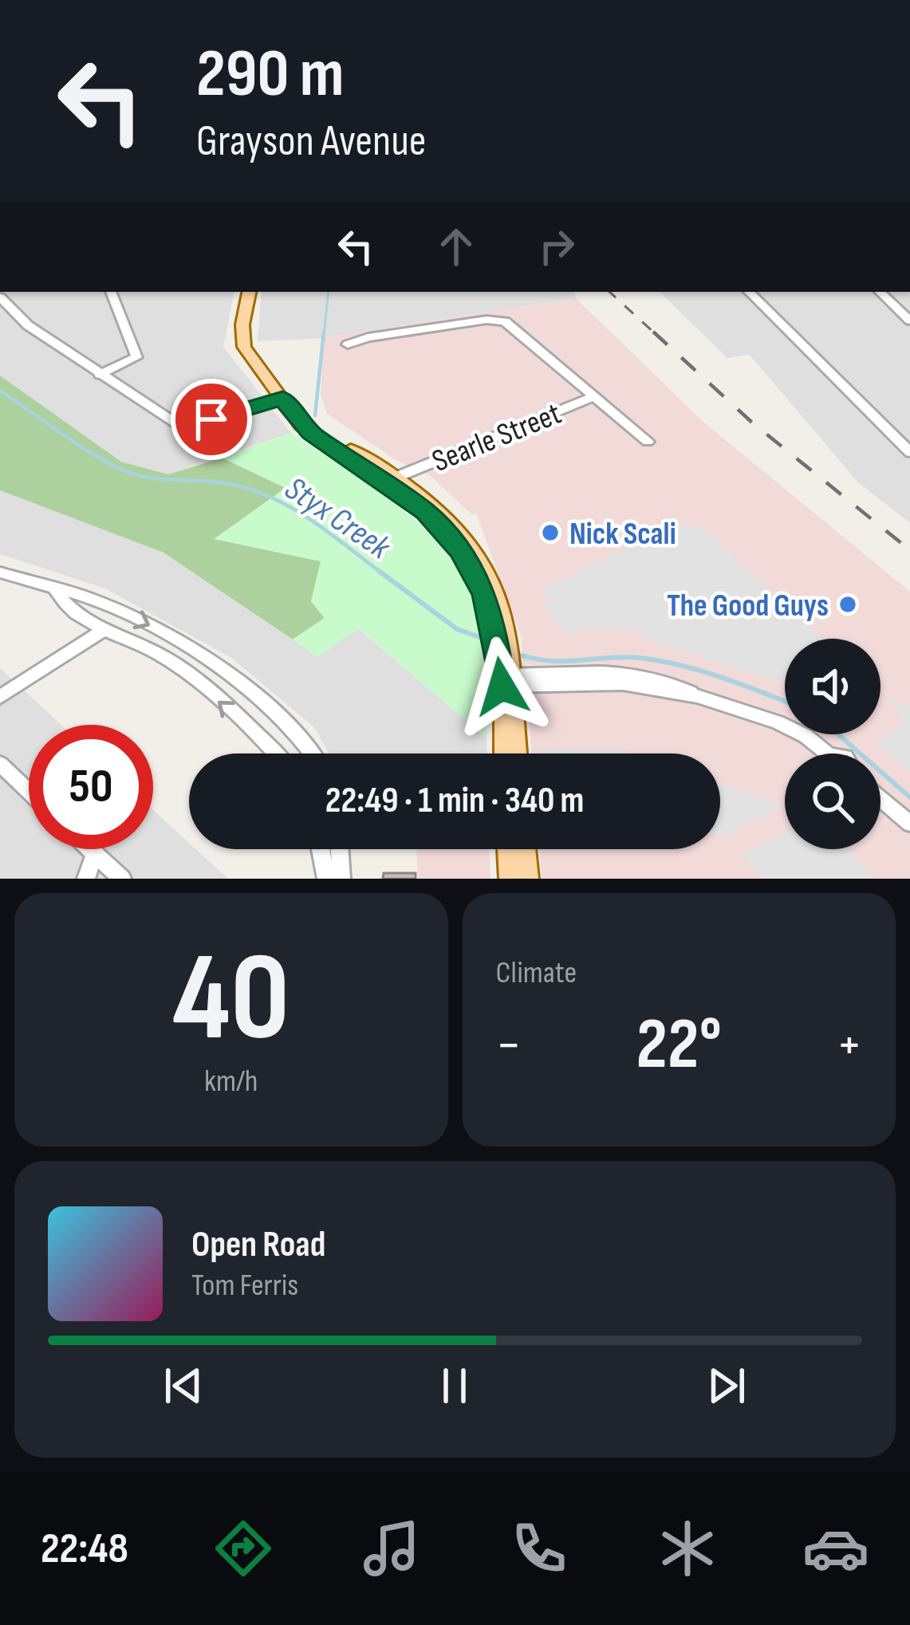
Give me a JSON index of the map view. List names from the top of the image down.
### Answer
{
  "streets": {
    "street": ["Searle Street"]
  },
  "water": ["Styx Creek"],
  "places": ["Nick Scali", "The Good Guys"],
  "page": {
    "turn": ["290 m", "Grayson Avenue"],
    "limit": "50",
    "trip": "22:49 · 1 min · 340 m",
    "tile": [
      ["40", "km/h"],
      "Climate"
    ],
    "heat": ["−", "22°", "+"],
    "song": ["Open Road", "Tom Ferris"],
    "tabs": "22:48"
  }
}
